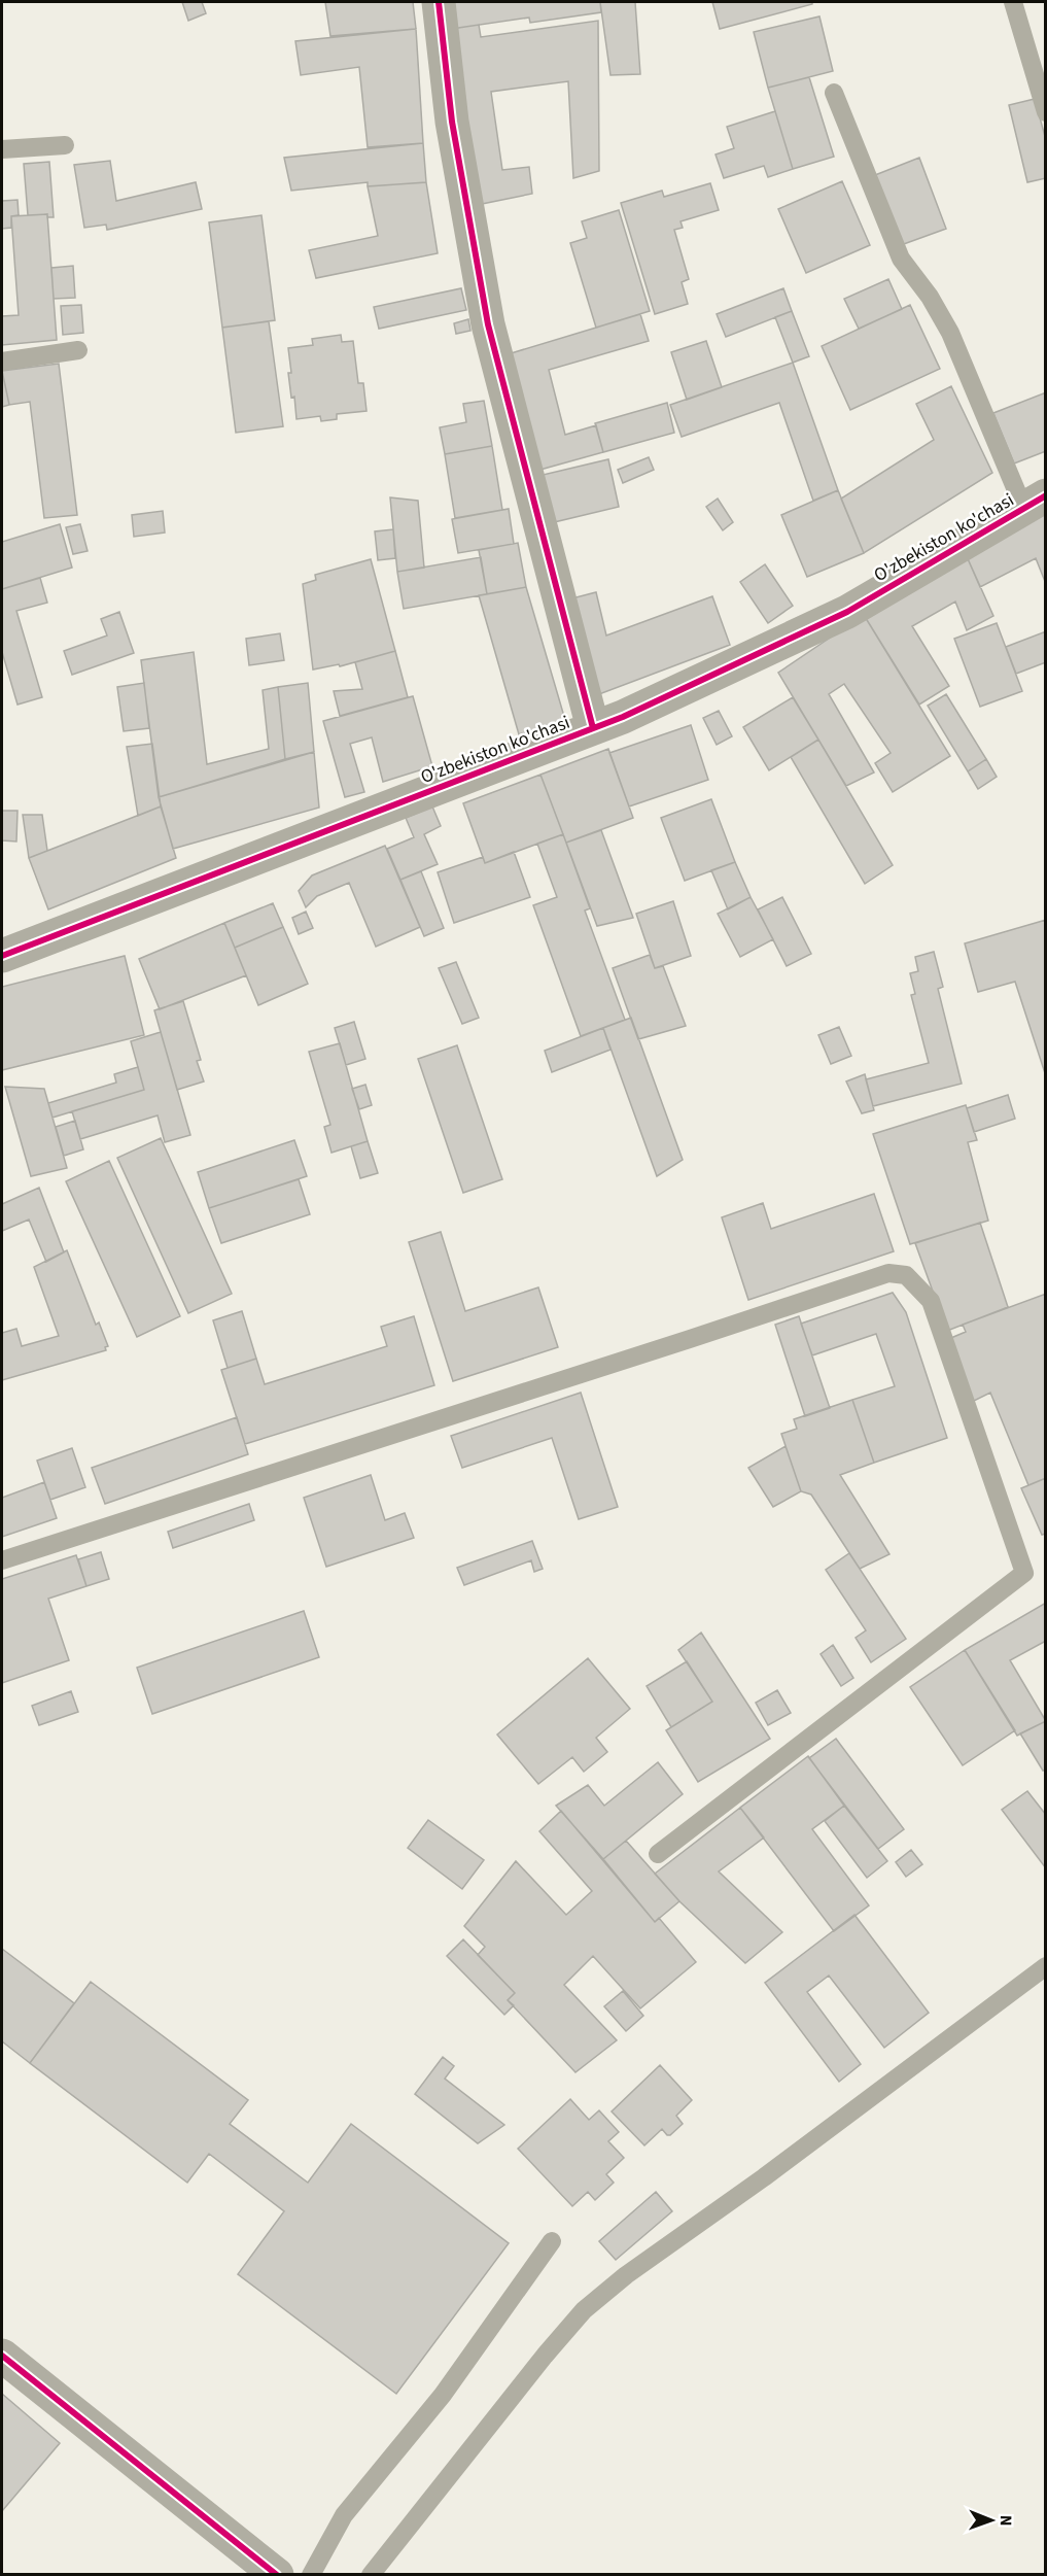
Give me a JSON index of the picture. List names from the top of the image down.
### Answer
{
  "streets": {
    "street": ["O'zbekiston ko'chasi"]
  },
  "north": "right"
}
